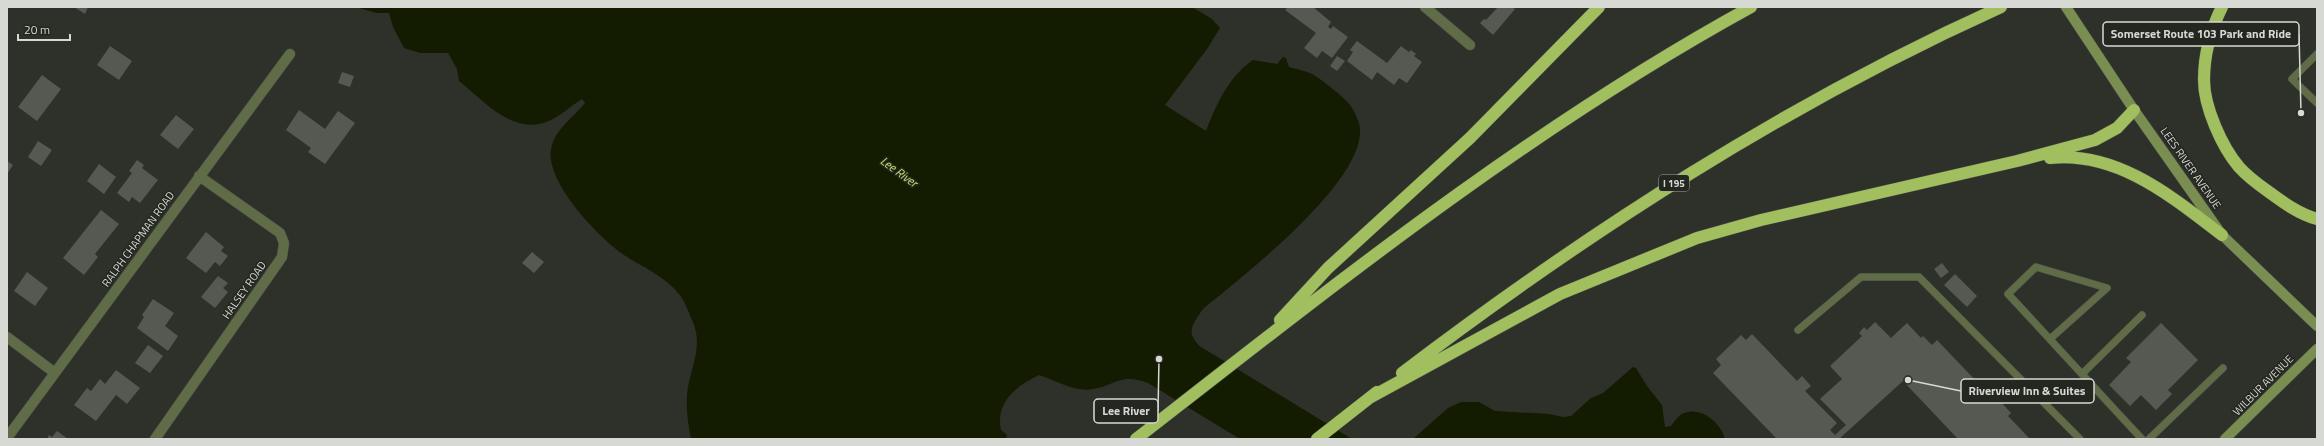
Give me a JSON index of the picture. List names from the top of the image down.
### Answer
{
  "streets": {
    "highway": ["I 195"],
    "main road": ["LEES RIVER AVENUE", "WILBUR AVENUE"],
    "street": ["RALPH CHAPMAN ROAD", "HALSEY ROAD"]
  },
  "crossings": [
    ["RALPH CHAPMAN ROAD", "HALSEY ROAD"]
  ],
  "water": ["Lee River"],
  "places": ["Somerset Route 103 Park and Ride", "Lee River", "Riverview Inn & Suites"],
  "scale_bar": "20 m"
}
